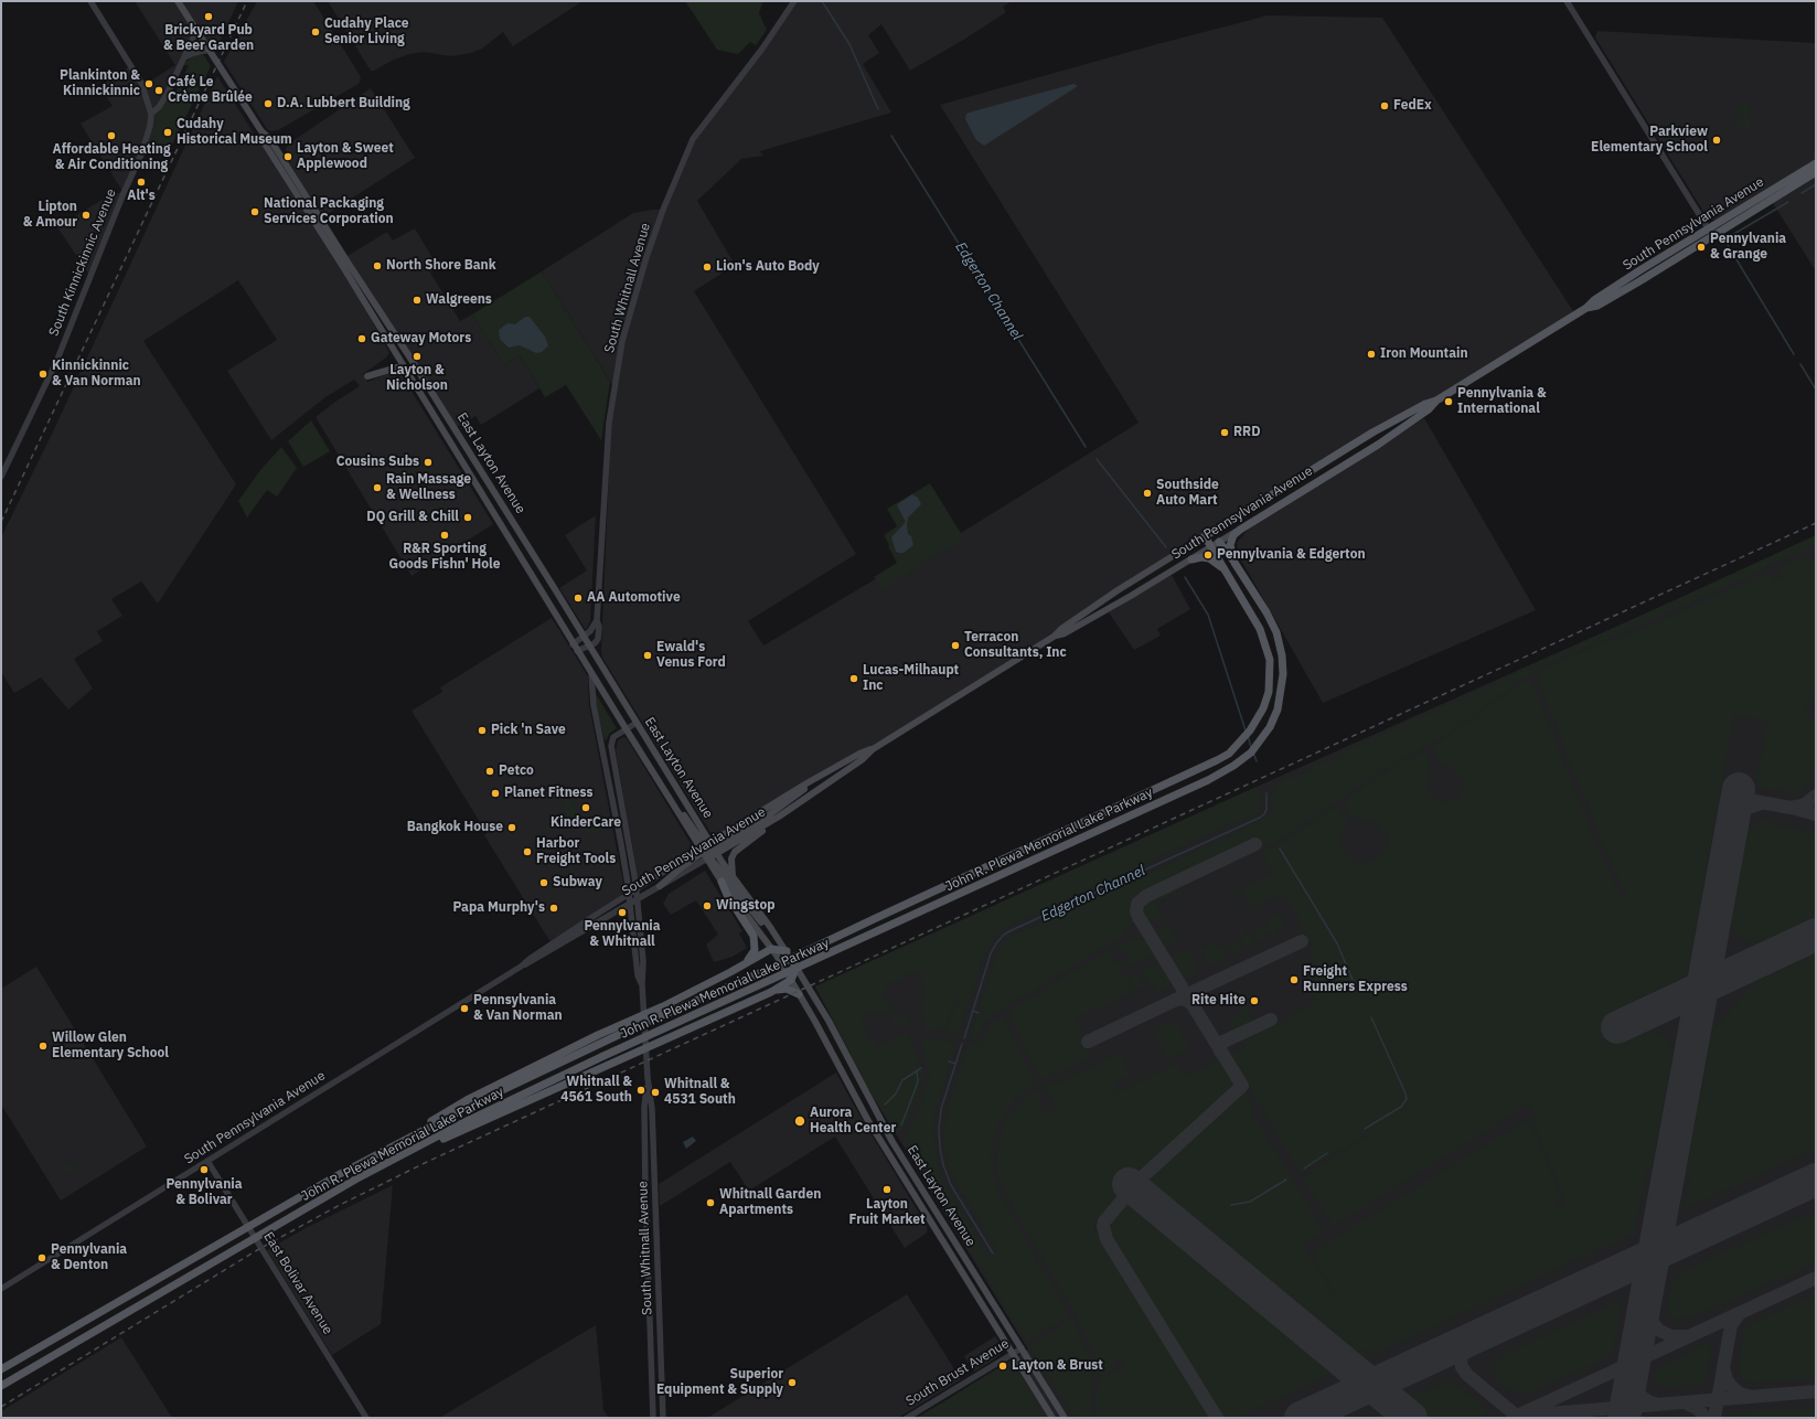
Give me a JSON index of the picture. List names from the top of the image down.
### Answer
{
  "streets": {
    "main road": ["South Pennsylvania Avenue", "East Layton Avenue", "John R. Plewa Memorial Lake Parkway"],
    "street": [
      "South Kinnickinnic Avenue",
      "South Whitnall Avenue",
      "East Bolivar Avenue",
      "South Brust Avenue"
    ]
  },
  "crossings": [
    ["South Pennsylvania Avenue", "South Whitnall Avenue"],
    ["South Pennsylvania Avenue", "East Layton Avenue"],
    ["South Pennsylvania Avenue", "John R. Plewa Memorial Lake Parkway"],
    ["South Pennsylvania Avenue", "East Bolivar Avenue"],
    ["South Whitnall Avenue", "East Layton Avenue"],
    ["East Layton Avenue", "South Brust Avenue"]
  ],
  "water": ["Edgerton Channel"],
  "places": [
    "Brickyard Pub & Beer Garden",
    "Cudahy Place Senior Living",
    "Plankinton & Kinnickinnic",
    "Café Le Crème Brûlée",
    "D.A. Lubbert Building",
    "FedEx",
    "Cudahy Historical Museum",
    "Affordable Heating & Air Conditioning",
    "Parkview Elementary School",
    "Layton & Sweet Applewood",
    "Alt's",
    "National Packaging Services Corporation",
    "Lipton & Amour",
    "Pennylvania & Grange",
    "North Shore Bank",
    "Lion's Auto Body",
    "Walgreens",
    "Gateway Motors",
    "Iron Mountain",
    "Layton & Nicholson",
    "Kinnickinnic & Van Norman",
    "Pennylvania & International",
    "RRD",
    "Cousins Subs",
    "Rain Massage & Wellness",
    "Southside Auto Mart",
    "DQ Grill & Chill",
    "R&R Sporting Goods Fishn' Hole",
    "Pennylvania & Edgerton",
    "AA Automotive",
    "Terracon Consultants, Inc",
    "Ewald's Venus Ford",
    "Lucas-Milhaupt Inc",
    "Pick 'n Save",
    "Petco",
    "Planet Fitness",
    "KinderCare",
    "Bangkok House",
    "Harbor Freight Tools",
    "Subway",
    "Wingstop",
    "Papa Murphy's",
    "Pennylvania & Whitnall",
    "Freight Runners Express",
    "Rite Hite",
    "Pennsylvania & Van Norman",
    "Willow Glen Elementary School",
    "Whitnall & 4561 South",
    "Whitnall & 4531 South",
    "Aurora Health Center",
    "Pennylvania & Bolivar",
    "Layton Fruit Market",
    "Whitnall Garden Apartments",
    "Pennylvania & Denton",
    "Layton & Brust",
    "Superior Equipment & Supply"
  ]
}
